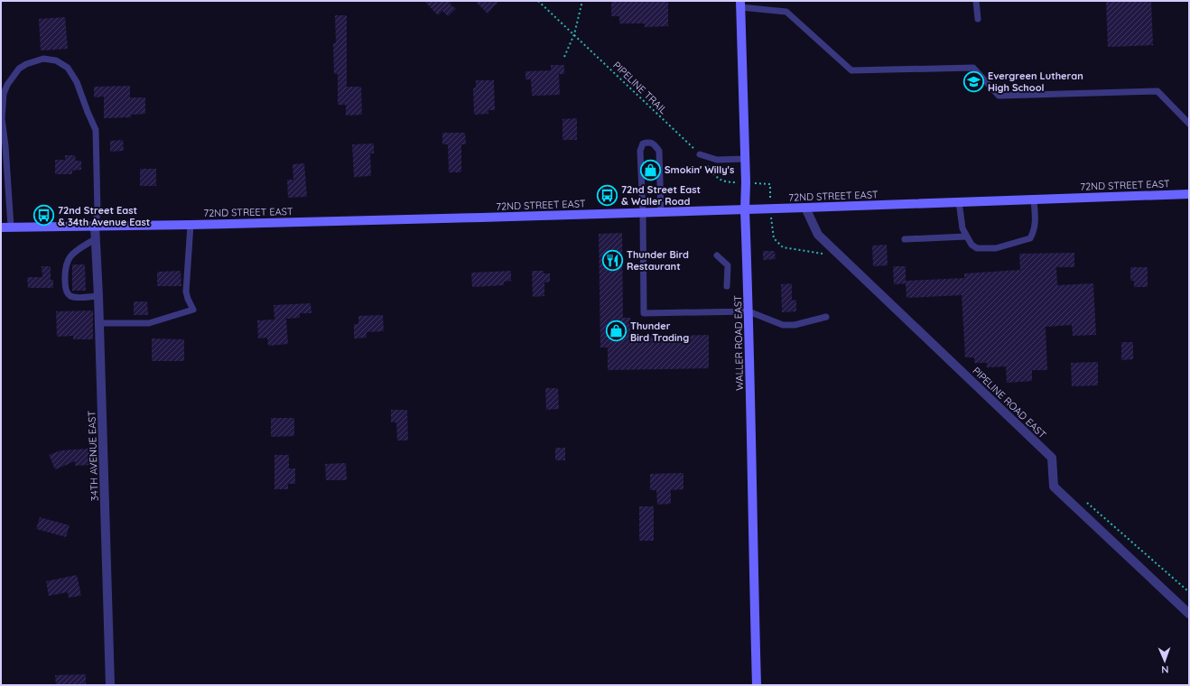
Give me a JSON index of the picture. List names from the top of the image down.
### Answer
{
  "streets": {
    "main road": ["72ND STREET EAST", "WALLER ROAD EAST"],
    "street": ["PIPELINE ROAD EAST", "34TH AVENUE EAST"],
    "path": ["PIPELINE TRAIL"]
  },
  "crossings": [
    ["72ND STREET EAST", "WALLER ROAD EAST"],
    ["72ND STREET EAST", "PIPELINE ROAD EAST"],
    ["72ND STREET EAST", "34TH AVENUE EAST"]
  ],
  "places": {
    "school or university": ["Evergreen Lutheran High School"],
    "shop": ["Smokin' Willy's", "Thunder Bird Trading"],
    "bus stop": ["72nd Street East & Waller Road", "72nd Street East & 34th Avenue East"],
    "restaurant": ["Thunder Bird Restaurant"]
  },
  "north": "bottom"
}
